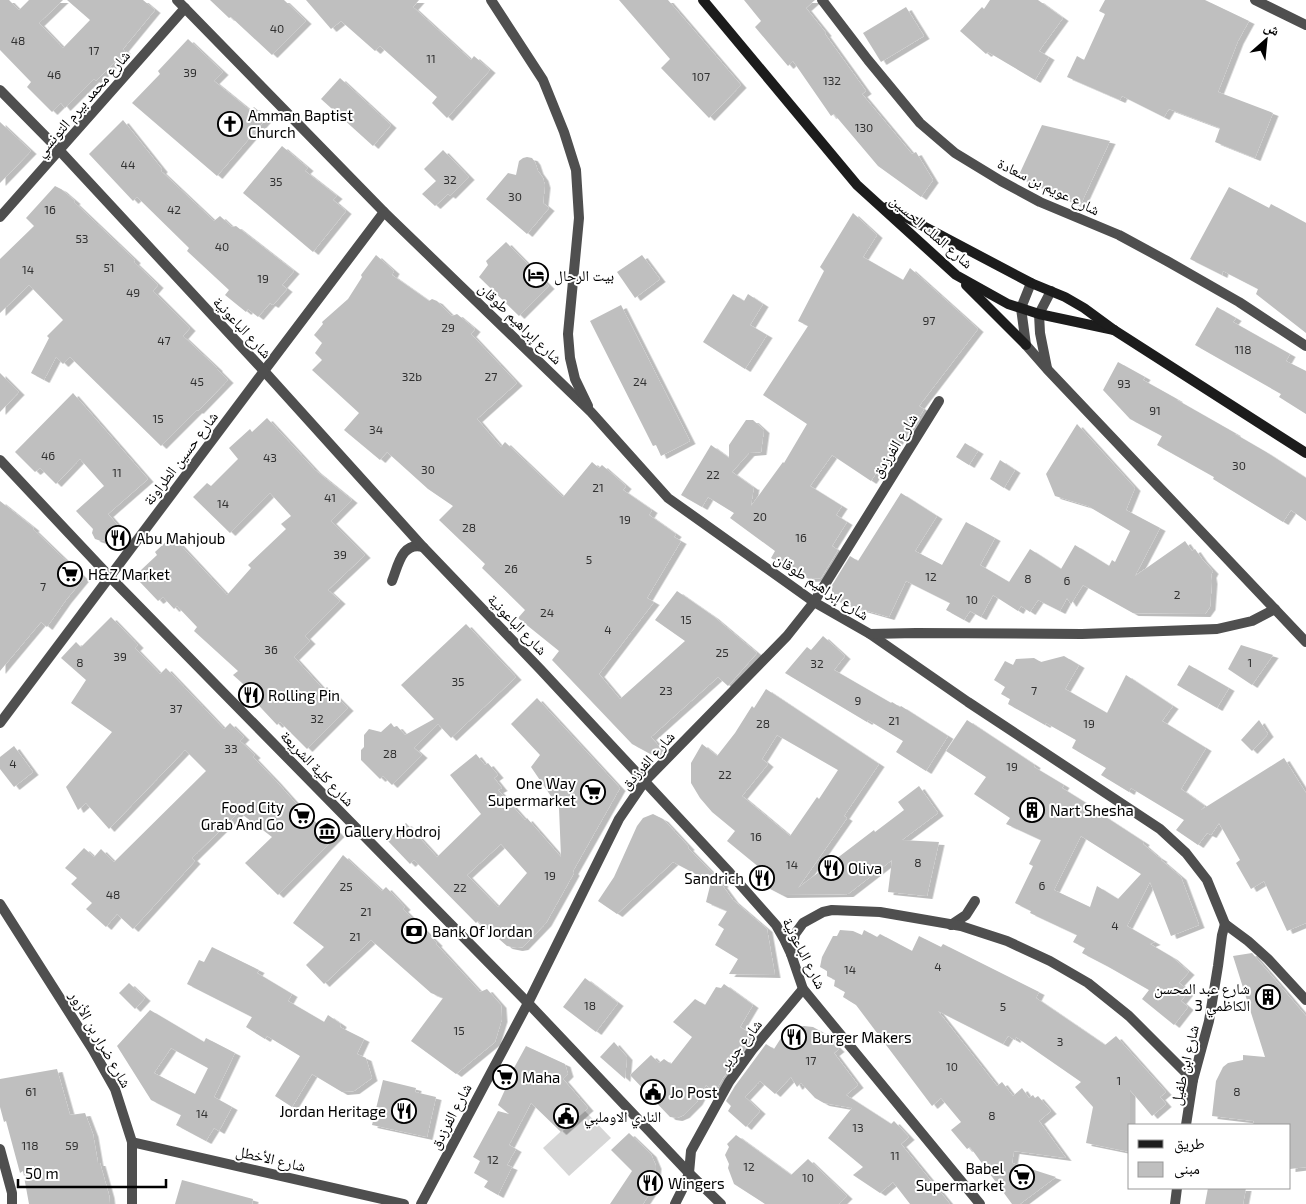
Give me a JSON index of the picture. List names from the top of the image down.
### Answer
{
  "streets": {
    "main road": ["شارع الملك الحسين"],
    "street": [
      "شارع محمد بيرم التونسي",
      "شارع عويم بن سعادة",
      "شارع إبراهيم طوقان",
      "شارع الباعونية",
      "شارع الفرزدق",
      "شارع حسين الطراونة",
      "شارع كلية الشريعة",
      "شارع ضرار بن الأزور",
      "شارع جرير",
      "شارع ابن طفيل",
      "شارع الأخطل"
    ]
  },
  "crossings": [
    ["شارع محمد بيرم التونسي", "شارع إبراهيم طوقان"],
    ["شارع محمد بيرم التونسي", "شارع الباعونية"],
    ["شارع إبراهيم طوقان", "شارع الفرزدق"],
    ["شارع إبراهيم طوقان", "شارع حسين الطراونة"],
    ["شارع إبراهيم طوقان", "شارع ابن طفيل"],
    ["شارع الباعونية", "شارع الفرزدق"],
    ["شارع الباعونية", "شارع حسين الطراونة"],
    ["شارع الباعونية", "شارع جرير"],
    ["شارع الفرزدق", "شارع كلية الشريعة"],
    ["شارع حسين الطراونة", "شارع كلية الشريعة"],
    ["شارع كلية الشريعة", "شارع جرير"],
    ["شارع ضرار بن الأزور", "شارع الأخطل"]
  ],
  "places": {
    "church": ["Amman Baptist Church"],
    "hotel": ["بيت الرحال"],
    "restaurant": [
      "Abu Mahjoub",
      "Rolling Pin",
      "Oliva",
      "Sandrich",
      "Burger Makers",
      "Jordan Heritage",
      "Wingers"
    ],
    "supermarket": [
      "H&Z Market",
      "One Way Supermarket",
      "Food City Grab And Go",
      "Maha",
      "Babel Supermarket"
    ],
    "building": ["Nart Shesha", "شارع عبد المحسن الكاظمي 3"],
    "museum": ["Gallery Hodroj"],
    "bank": ["Bank Of Jordan"],
    "public building": ["Jo Post", "النادي الاوملبي"]
  },
  "house_numbers": [
    "40",
    "48",
    "17",
    "11",
    "39",
    "46",
    "107",
    "132",
    "130",
    "44",
    "32",
    "35",
    "30",
    "16",
    "42",
    "53",
    "40",
    "51",
    "14",
    "19",
    "49",
    "97",
    "29",
    "47",
    "118",
    "32b",
    "27",
    "45",
    "24",
    "93",
    "91",
    "15",
    "34",
    "46",
    "43",
    "30",
    "30",
    "11",
    "22",
    "21",
    "41",
    "14",
    "20",
    "19",
    "28",
    "16",
    "39",
    "5",
    "26",
    "12",
    "8",
    "6",
    "7",
    "2",
    "10",
    "24",
    "15",
    "4",
    "36",
    "25",
    "39",
    "8",
    "1",
    "32",
    "35",
    "23",
    "7",
    "9",
    "37",
    "32",
    "21",
    "28",
    "19",
    "33",
    "28",
    "4",
    "19",
    "22",
    "16",
    "8",
    "14",
    "19",
    "6",
    "25",
    "22",
    "48",
    "21",
    "4",
    "21",
    "4",
    "14",
    "18",
    "5",
    "15",
    "3",
    "17",
    "10",
    "1",
    "61",
    "8",
    "14",
    "8",
    "13",
    "118",
    "59",
    "11",
    "12",
    "12",
    "10"
  ],
  "legend": ["طريق", "مبنى"],
  "scale_bar": "50 m",
  "north": "top right"
}
